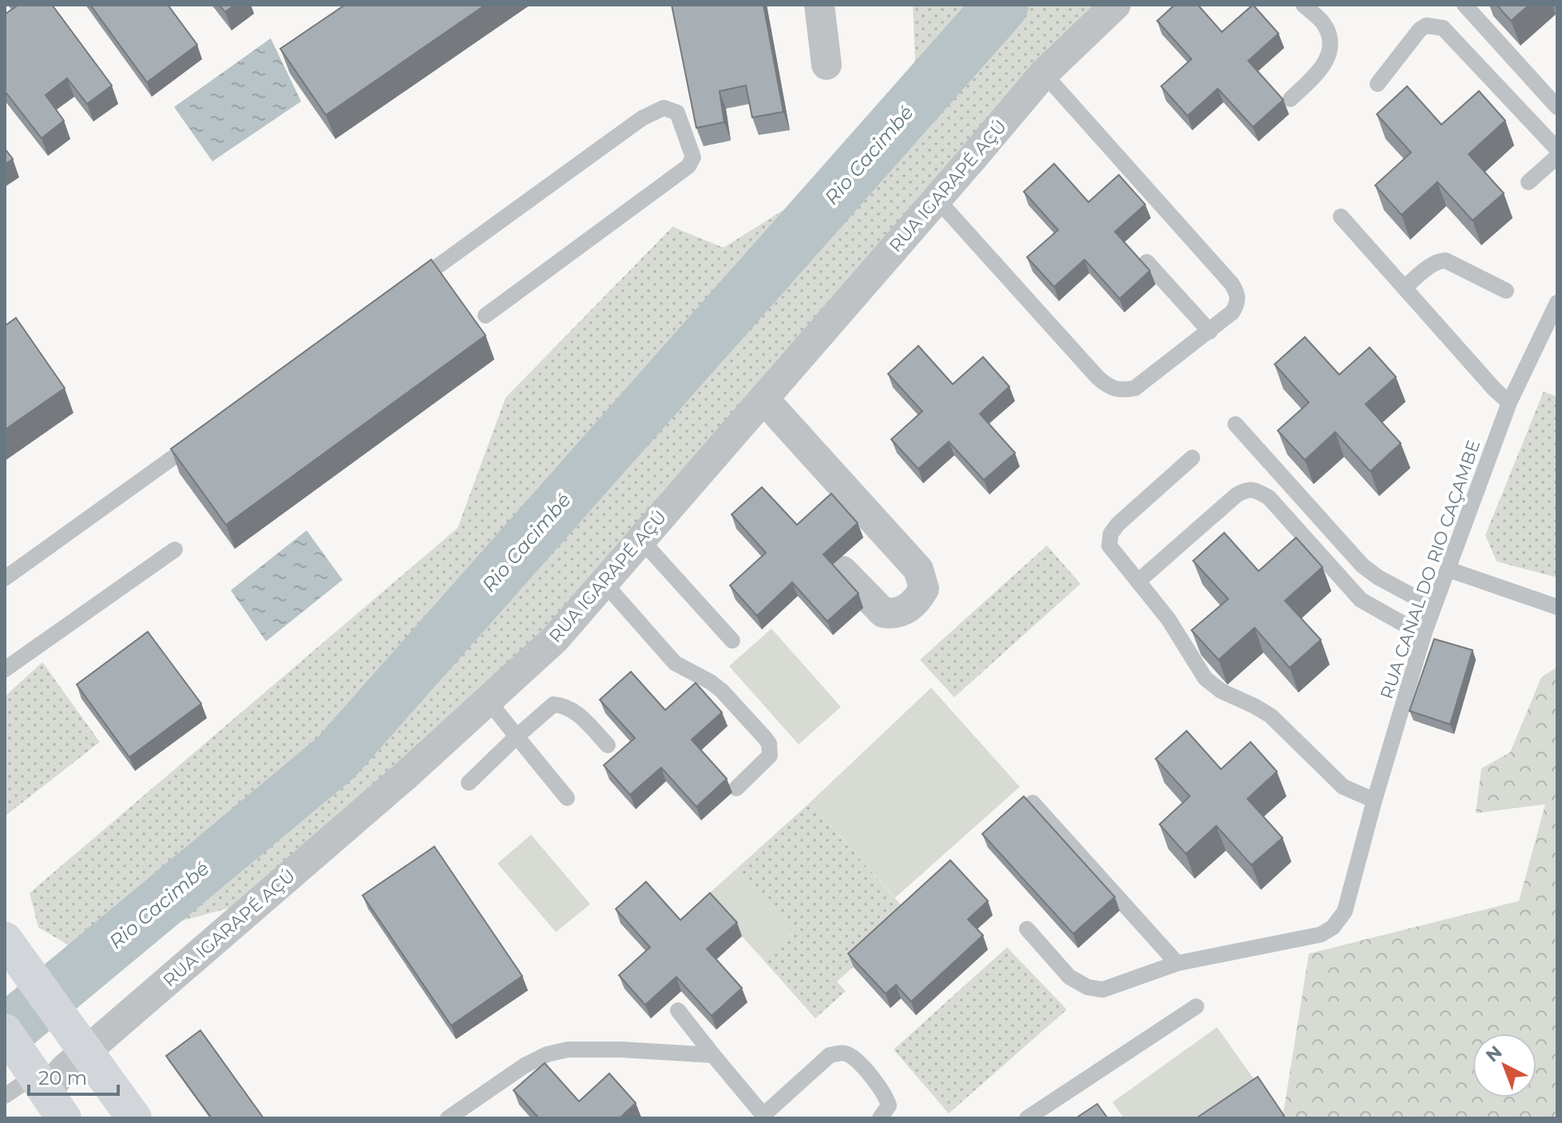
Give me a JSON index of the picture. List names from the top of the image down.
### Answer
{
  "streets": {
    "street": ["RUA IGARAPÉ AÇÚ"],
    "lane": ["RUA CANAL DO RIO CAÇAMBE"]
  },
  "water": ["Rio Cacimbé"],
  "scale_bar": "20 m",
  "north": "top left"
}
